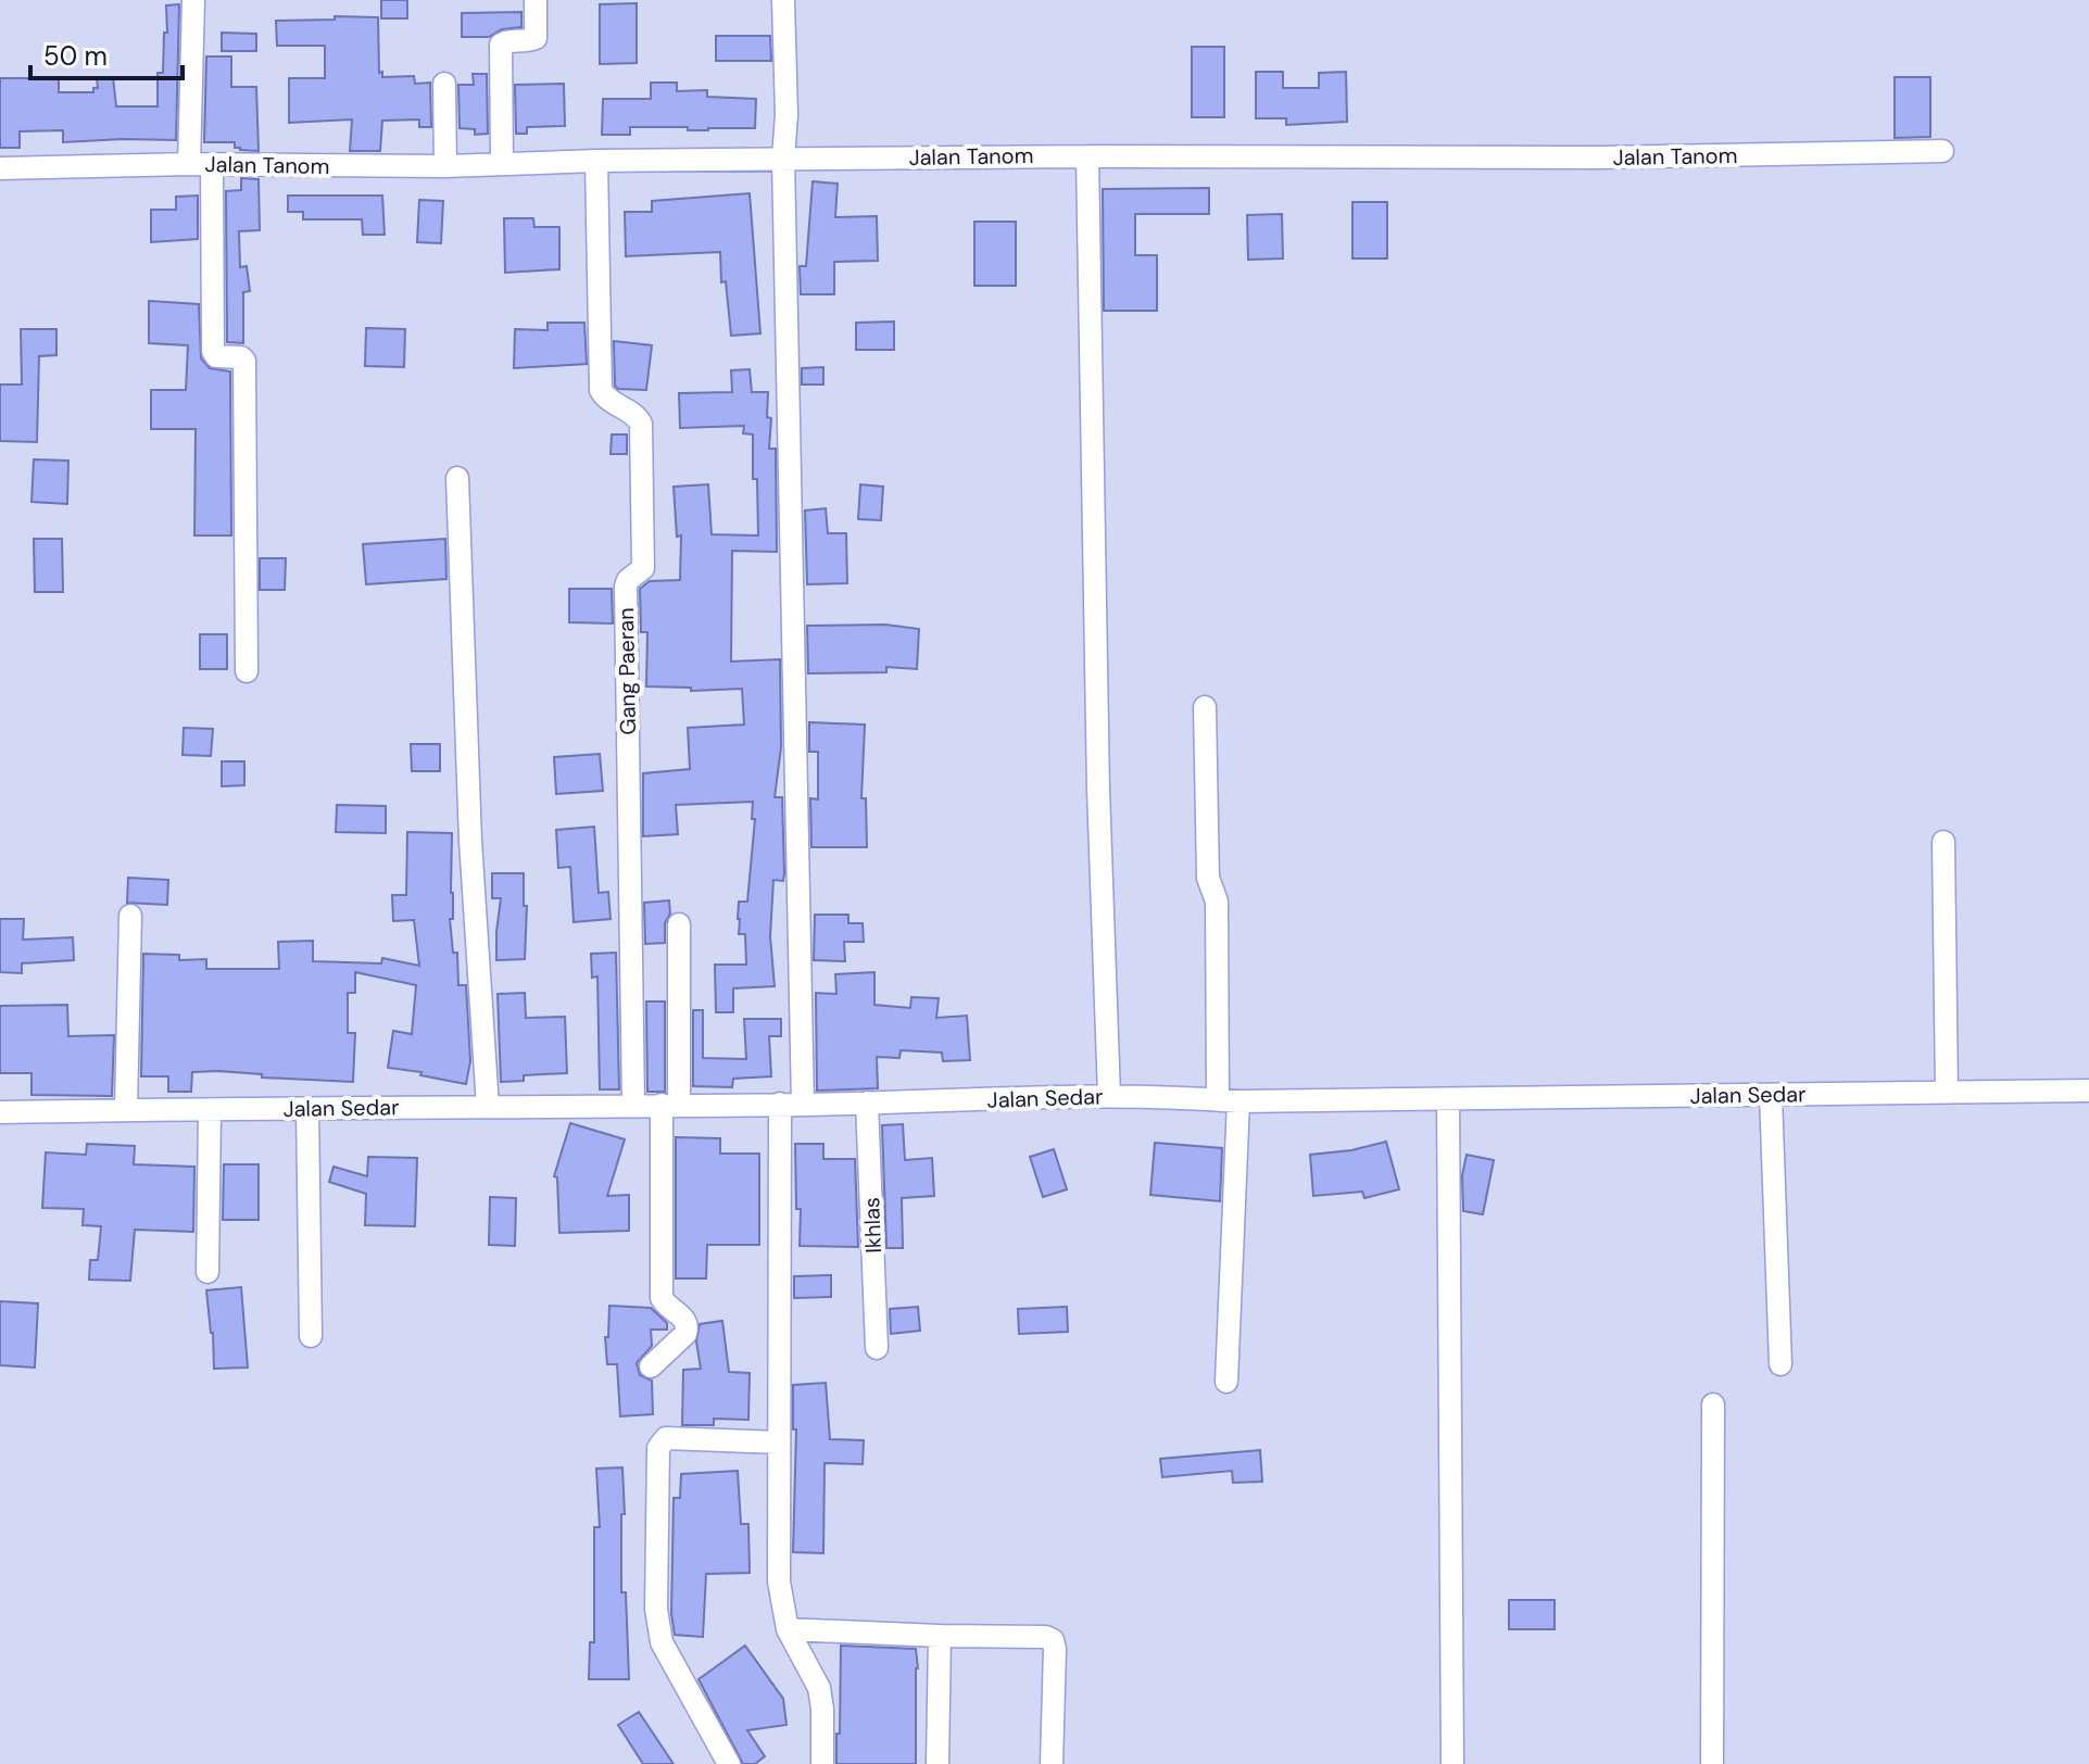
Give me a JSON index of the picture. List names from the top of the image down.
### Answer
{
  "streets": {
    "street": [
      "Jalan Tanom",
      "Gang Paeran",
      "Jalan Sedar",
      "Ikhlas"
    ]
  },
  "crossings": [
    ["Jalan Tanom", "Gang Paeran"],
    ["Gang Paeran", "Jalan Sedar"],
    ["Jalan Sedar", "Ikhlas"]
  ],
  "scale_bar": "50 m"
}
